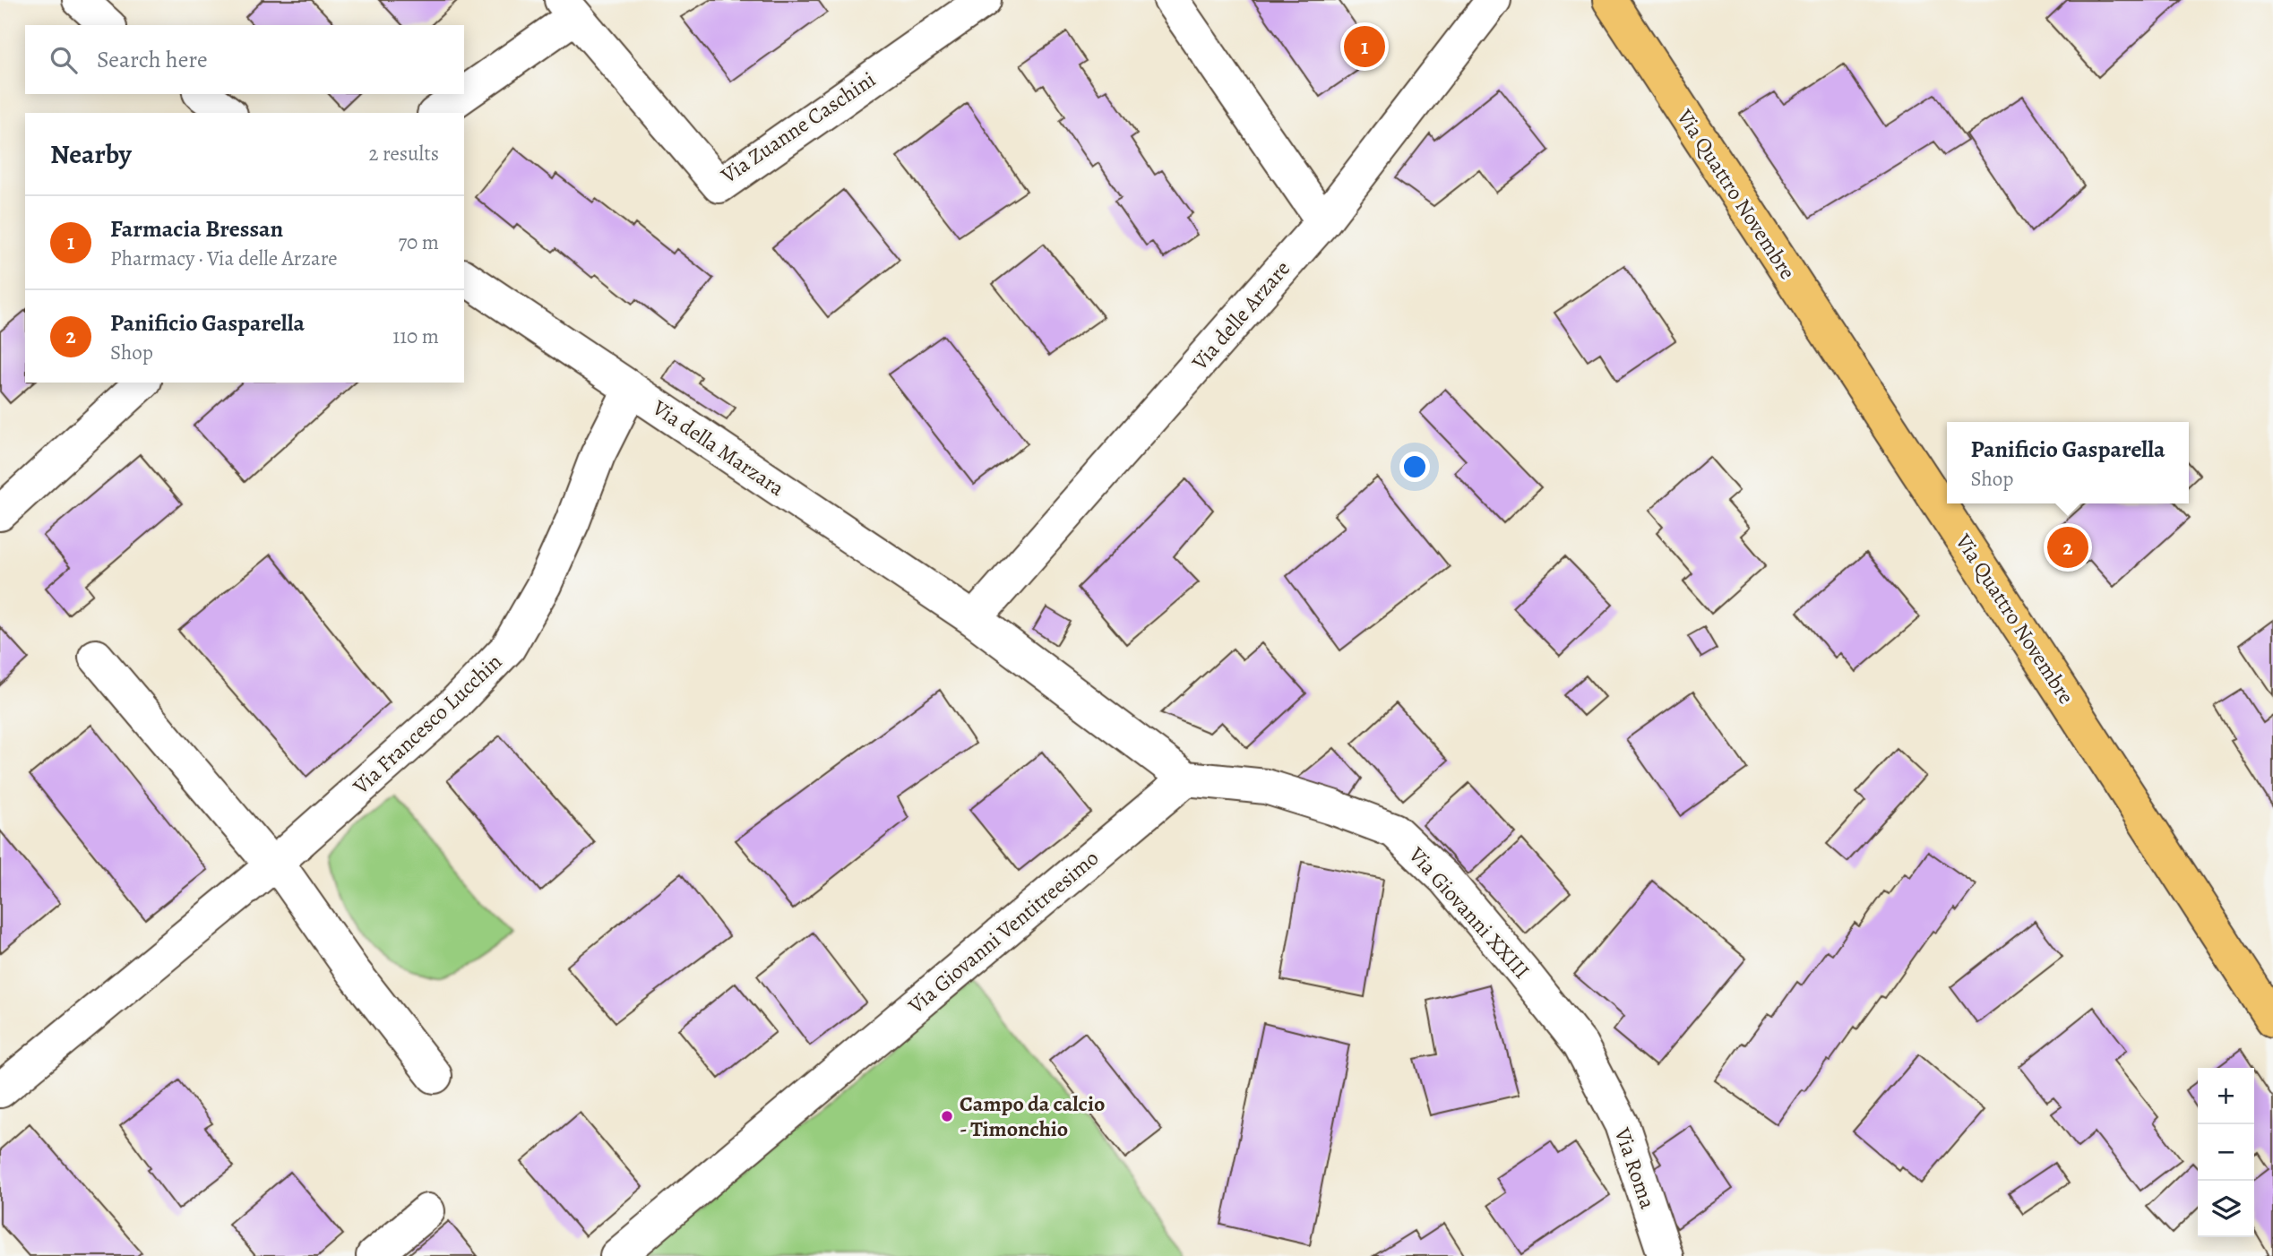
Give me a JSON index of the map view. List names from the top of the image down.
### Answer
{
  "streets": {
    "main road": ["Via Quattro Novembre"],
    "street": [
      "Via Zuanne Caschini",
      "Via delle Arzare",
      "Via della Marzara",
      "Via Francesco Lucchin",
      "Via Giovanni XXIII",
      "Via Giovanni Ventitreesimo",
      "Via Roma"
    ]
  },
  "crossings": [
    ["Via delle Arzare", "Via della Marzara"],
    ["Via della Marzara", "Via Francesco Lucchin"],
    ["Via Giovanni XXIII", "Via Giovanni Ventitreesimo"],
    ["Via Giovanni XXIII", "Via Roma"]
  ],
  "places": ["Campo da calcio - Timonchio"],
  "page": {
    "pins": ["1", "2"],
    "search": "Search here",
    "heading": ["Nearby", "2 results"],
    "list": [
      {
        "mark": "1",
        "name": "Farmacia Bressan",
        "note": "Pharmacy · Via delle Arzare",
        "value": "70 m"
      },
      {
        "mark": "2",
        "name": "Panificio Gasparella",
        "note": "Shop",
        "value": "110 m"
      }
    ],
    "popup": ["Panificio Gasparella", "Shop"],
    "map_buttons": ["+", "−"]
  }
}
